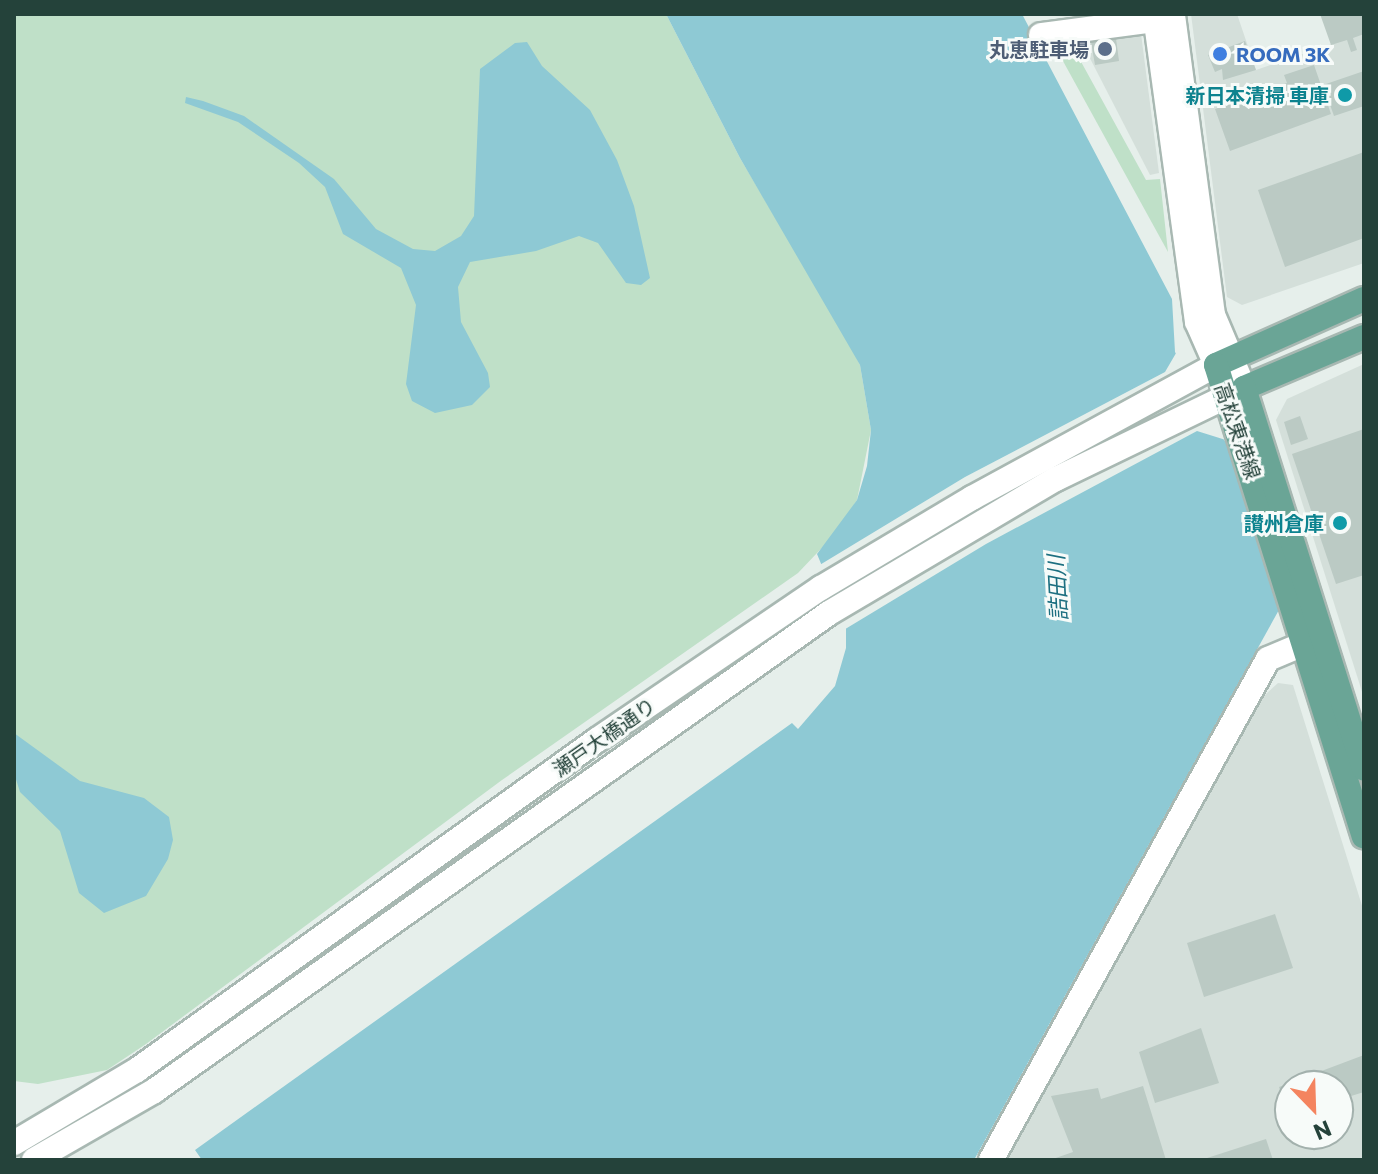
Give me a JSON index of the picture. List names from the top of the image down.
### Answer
{
  "streets": {
    "main road": ["高松東港線"],
    "street": ["瀬戸大橋通り"]
  },
  "crossings": [
    ["高松東港線", "瀬戸大橋通り"]
  ],
  "water": ["詰田川"],
  "places": [
    "丸恵駐車場",
    "ROOM 3K",
    "新日本清掃 車庫",
    "讃州倉庫"
  ],
  "north": "bottom right"
}
